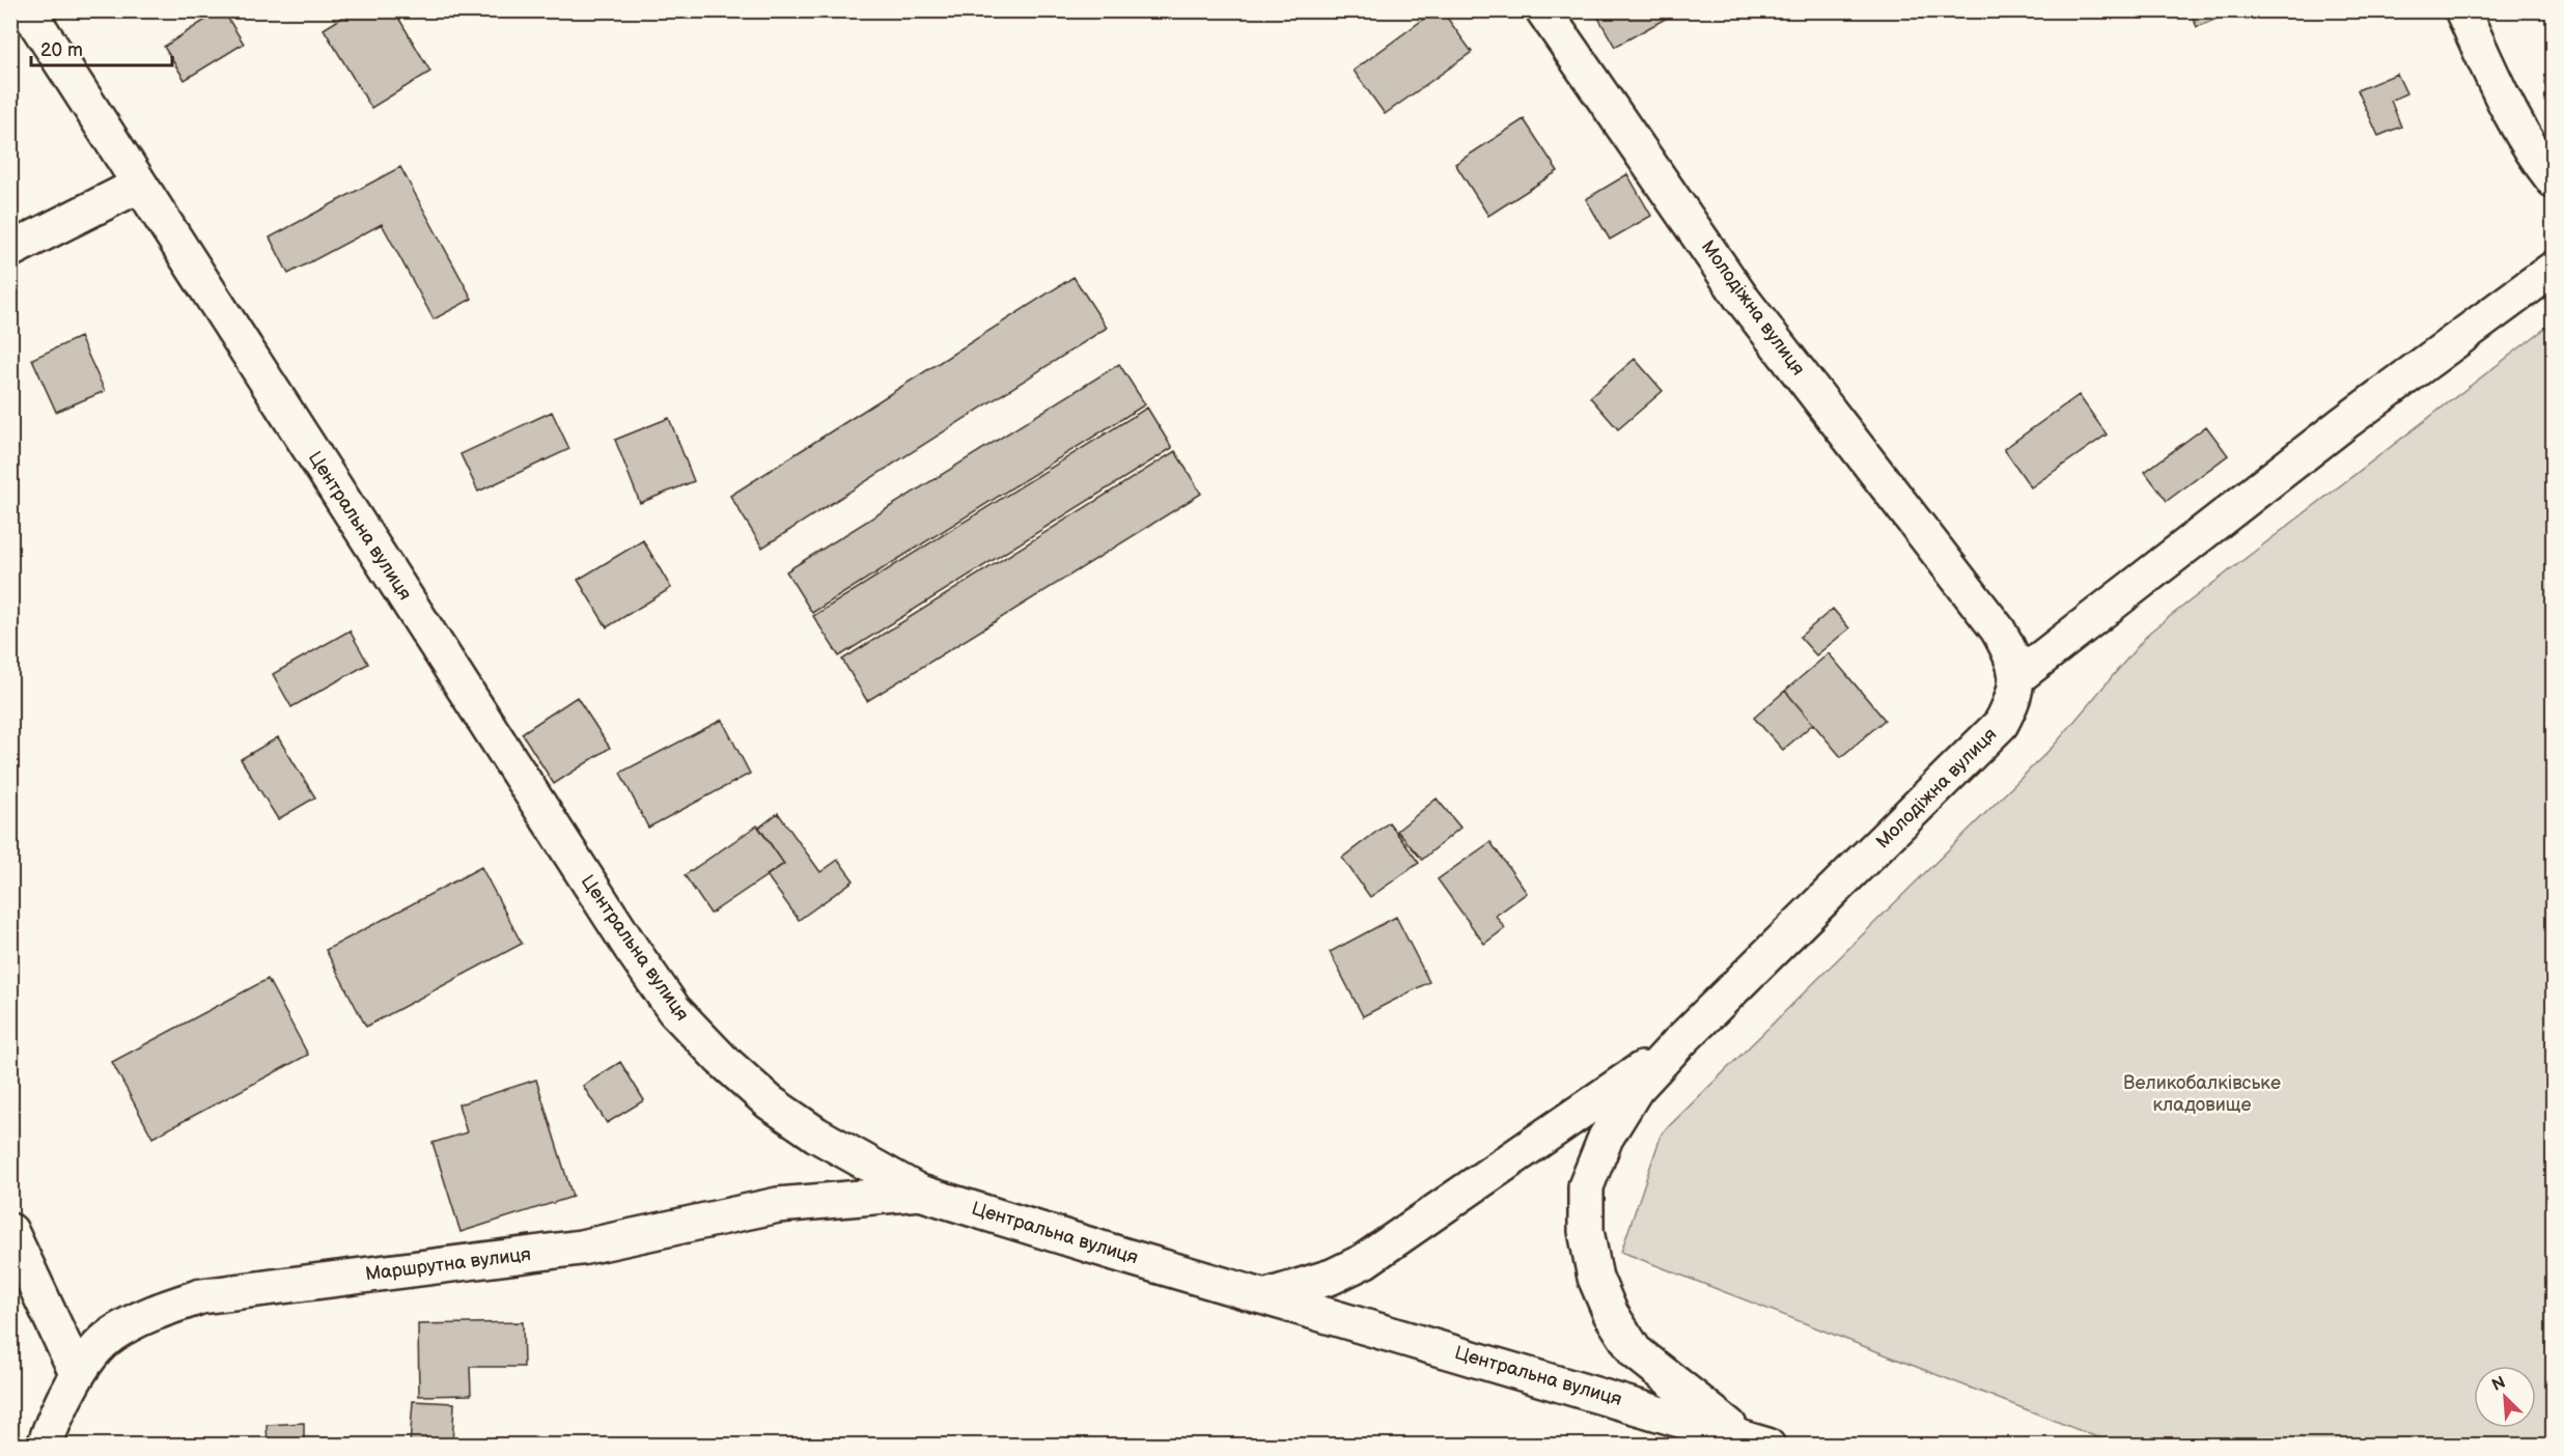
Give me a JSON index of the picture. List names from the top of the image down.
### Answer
{
  "streets": {
    "street": ["Молодіжна вулиця", "Центральна вулиця", "Маршрутна вулиця"]
  },
  "crossings": [
    ["Молодіжна вулиця", "Центральна вулиця"],
    ["Центральна вулиця", "Маршрутна вулиця"]
  ],
  "parks": ["Великобалківське кладовище"],
  "scale_bar": "20 m",
  "north": "top left"
}
